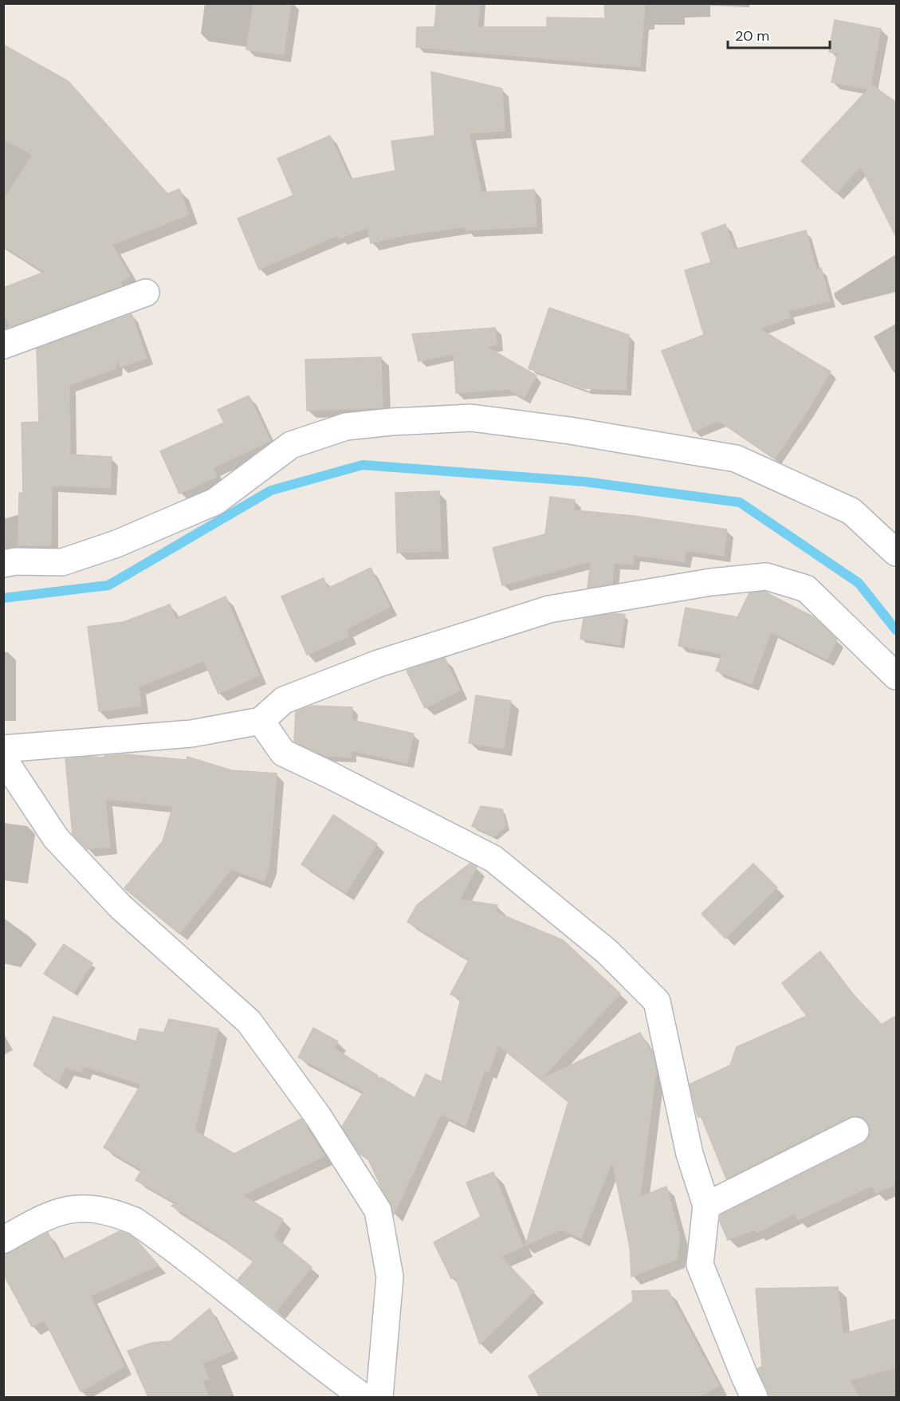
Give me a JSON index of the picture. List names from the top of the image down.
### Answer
{
  "scale_bar": "20 m"
}
